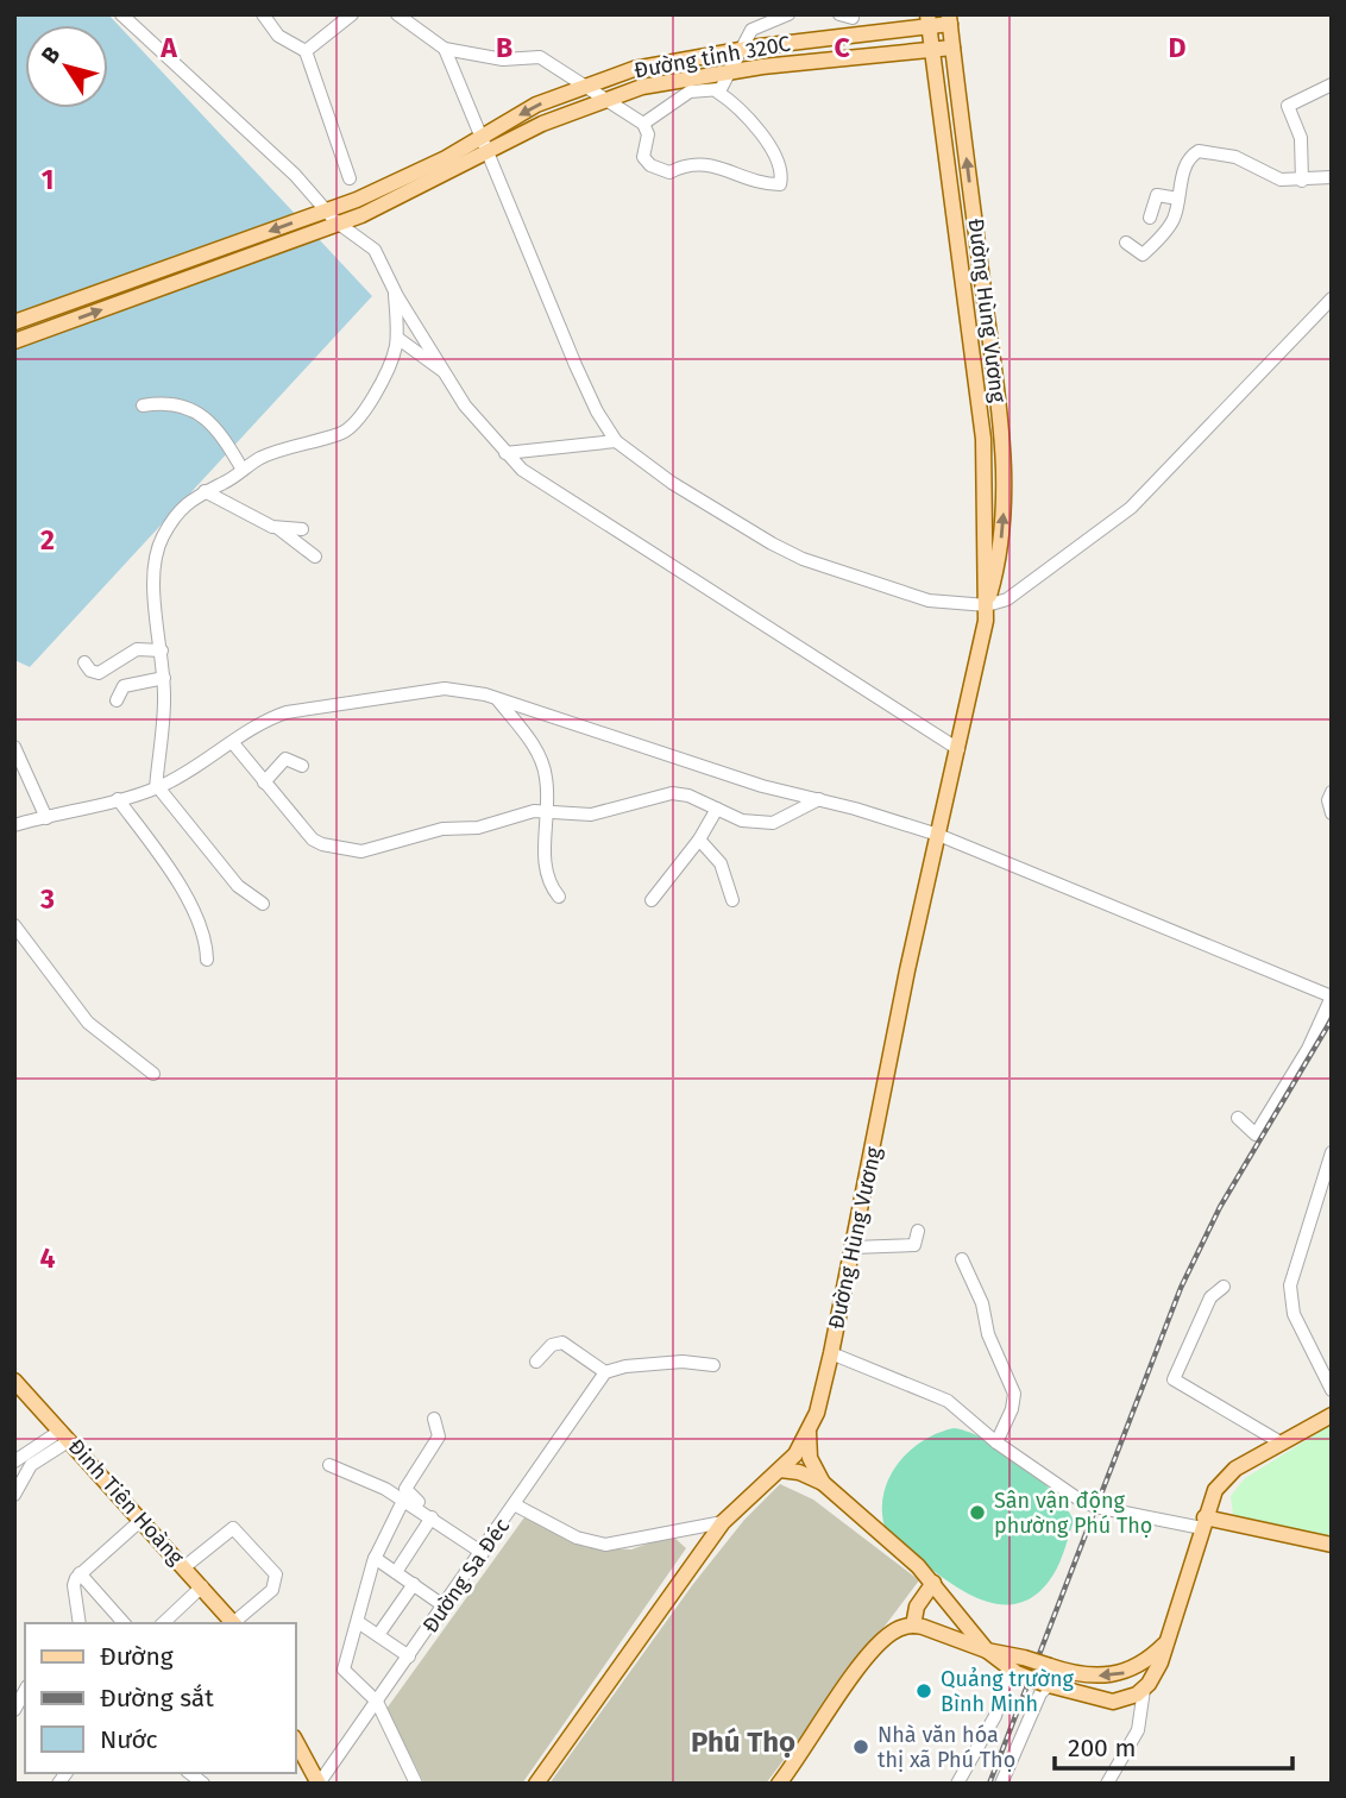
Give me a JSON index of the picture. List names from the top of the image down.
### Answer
{
  "streets": {
    "main road": ["Đường tỉnh 320C", "Đường Hùng Vương", "Đinh Tiên Hoàng"],
    "street": ["Đường Sa Đéc"]
  },
  "crossings": [
    ["Đường tỉnh 320C", "Đường Hùng Vương"],
    ["Đường Hùng Vương", "Đường Sa Đéc"]
  ],
  "districts": ["Phú Thọ"],
  "places": ["Sân vận động phường Phú Thọ", "Quảng trường Bình Minh", "Nhà văn hóa thị xã Phú Thọ"],
  "legend": ["Đường", "Đường sắt", "Nước"],
  "scale_bar": "200 m",
  "north": "top left",
  "grid": {
    "columns": [
      "A",
      "B",
      "C",
      "D"
    ],
    "rows": [
      "1",
      "2",
      "3",
      "4"
    ]
  }
}
